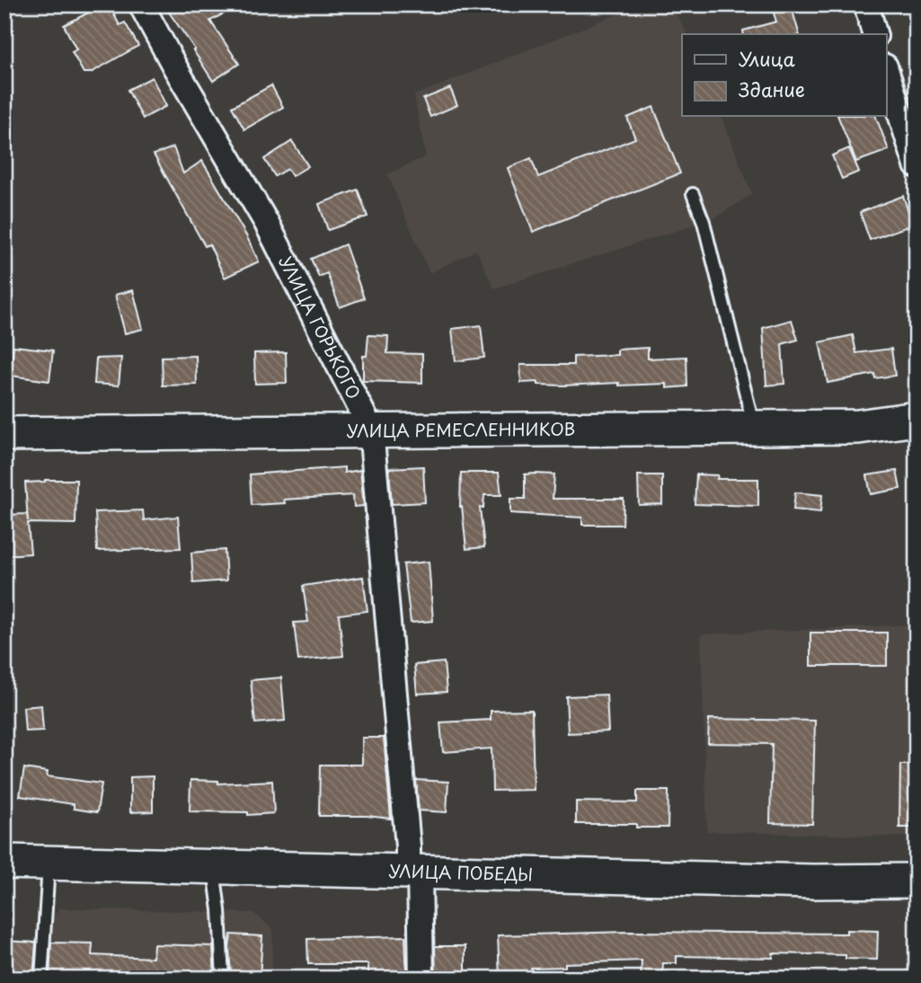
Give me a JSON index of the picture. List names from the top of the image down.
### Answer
{
  "streets": {
    "street": ["УЛИЦА ГОРЬКОГО", "УЛИЦА РЕМЕСЛЕННИКОВ", "УЛИЦА ПОБЕДЫ"]
  },
  "crossings": [
    ["УЛИЦА ГОРЬКОГО", "УЛИЦА РЕМЕСЛЕННИКОВ"],
    ["УЛИЦА ГОРЬКОГО", "УЛИЦА ПОБЕДЫ"]
  ],
  "legend": ["Улица", "Здание"]
}
